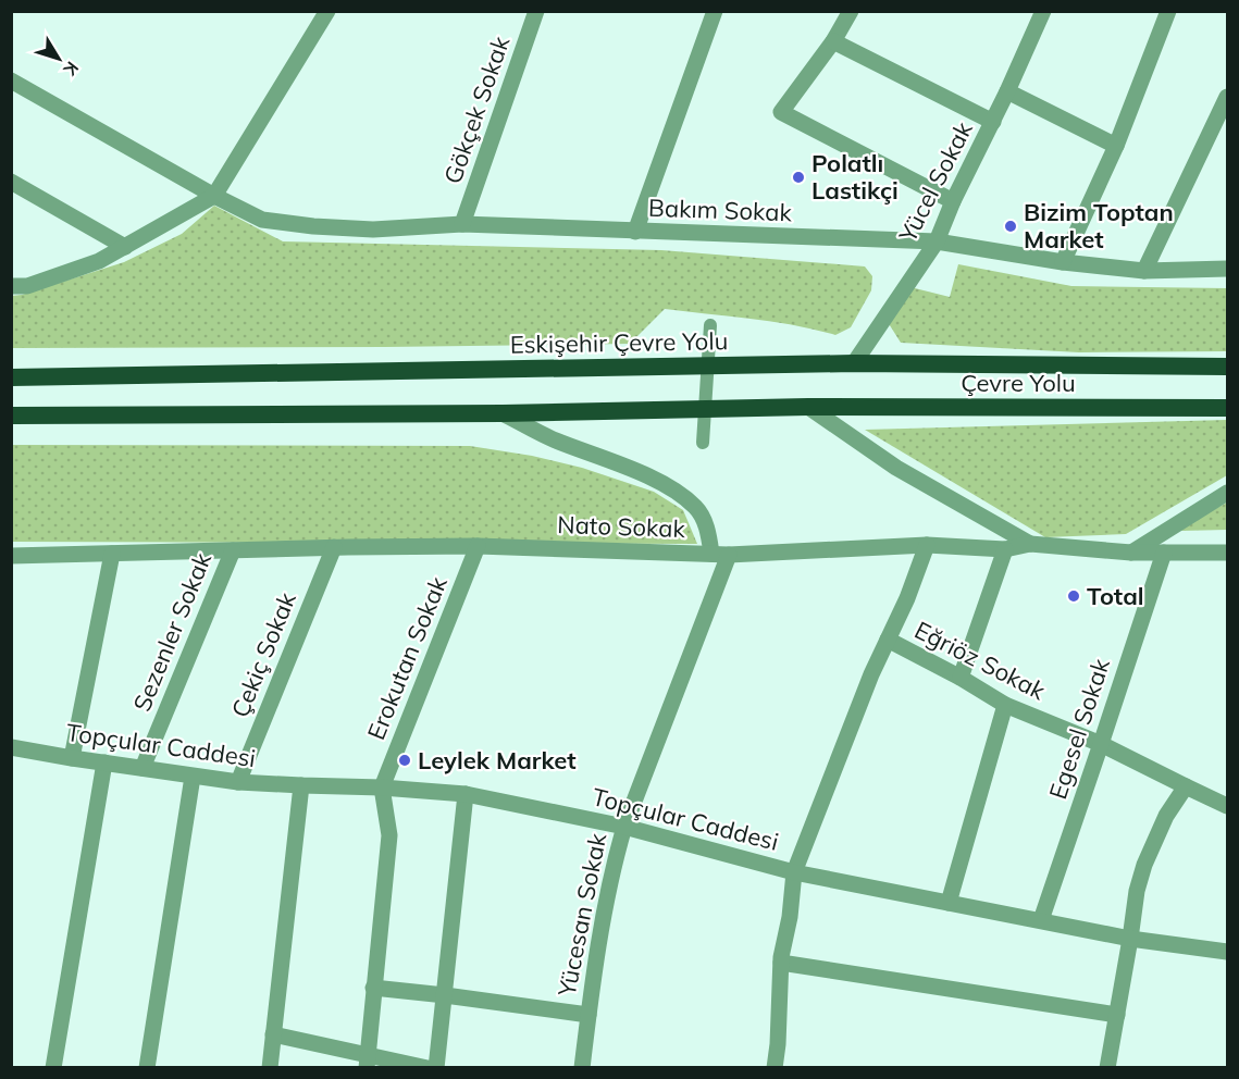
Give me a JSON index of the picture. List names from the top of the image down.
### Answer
{
  "streets": {
    "highway": ["Eskişehir Çevre Yolu", "Çevre Yolu"],
    "street": [
      "Gökçek Sokak",
      "Yücel Sokak",
      "Bakım Sokak",
      "Nato Sokak",
      "Sezenler Sokak",
      "Çekiç Sokak",
      "Erokutan Sokak",
      "Eğriöz Sokak",
      "Egesel Sokak",
      "Topçular Caddesi",
      "Yücesan Sokak"
    ]
  },
  "crossings": [
    ["Gökçek Sokak", "Bakım Sokak"],
    ["Yücel Sokak", "Bakım Sokak"],
    ["Yücel Sokak", "Eskişehir Çevre Yolu"],
    ["Nato Sokak", "Sezenler Sokak"],
    ["Nato Sokak", "Çekiç Sokak"],
    ["Nato Sokak", "Erokutan Sokak"],
    ["Nato Sokak", "Egesel Sokak"],
    ["Nato Sokak", "Yücesan Sokak"],
    ["Sezenler Sokak", "Topçular Caddesi"],
    ["Çekiç Sokak", "Topçular Caddesi"],
    ["Erokutan Sokak", "Topçular Caddesi"],
    ["Eğriöz Sokak", "Egesel Sokak"],
    ["Egesel Sokak", "Topçular Caddesi"],
    ["Topçular Caddesi", "Yücesan Sokak"]
  ],
  "places": [
    "Polatlı Lastikçi",
    "Bizim Toptan Market",
    "Total",
    "Leylek Market"
  ],
  "north": "bottom right"
}
